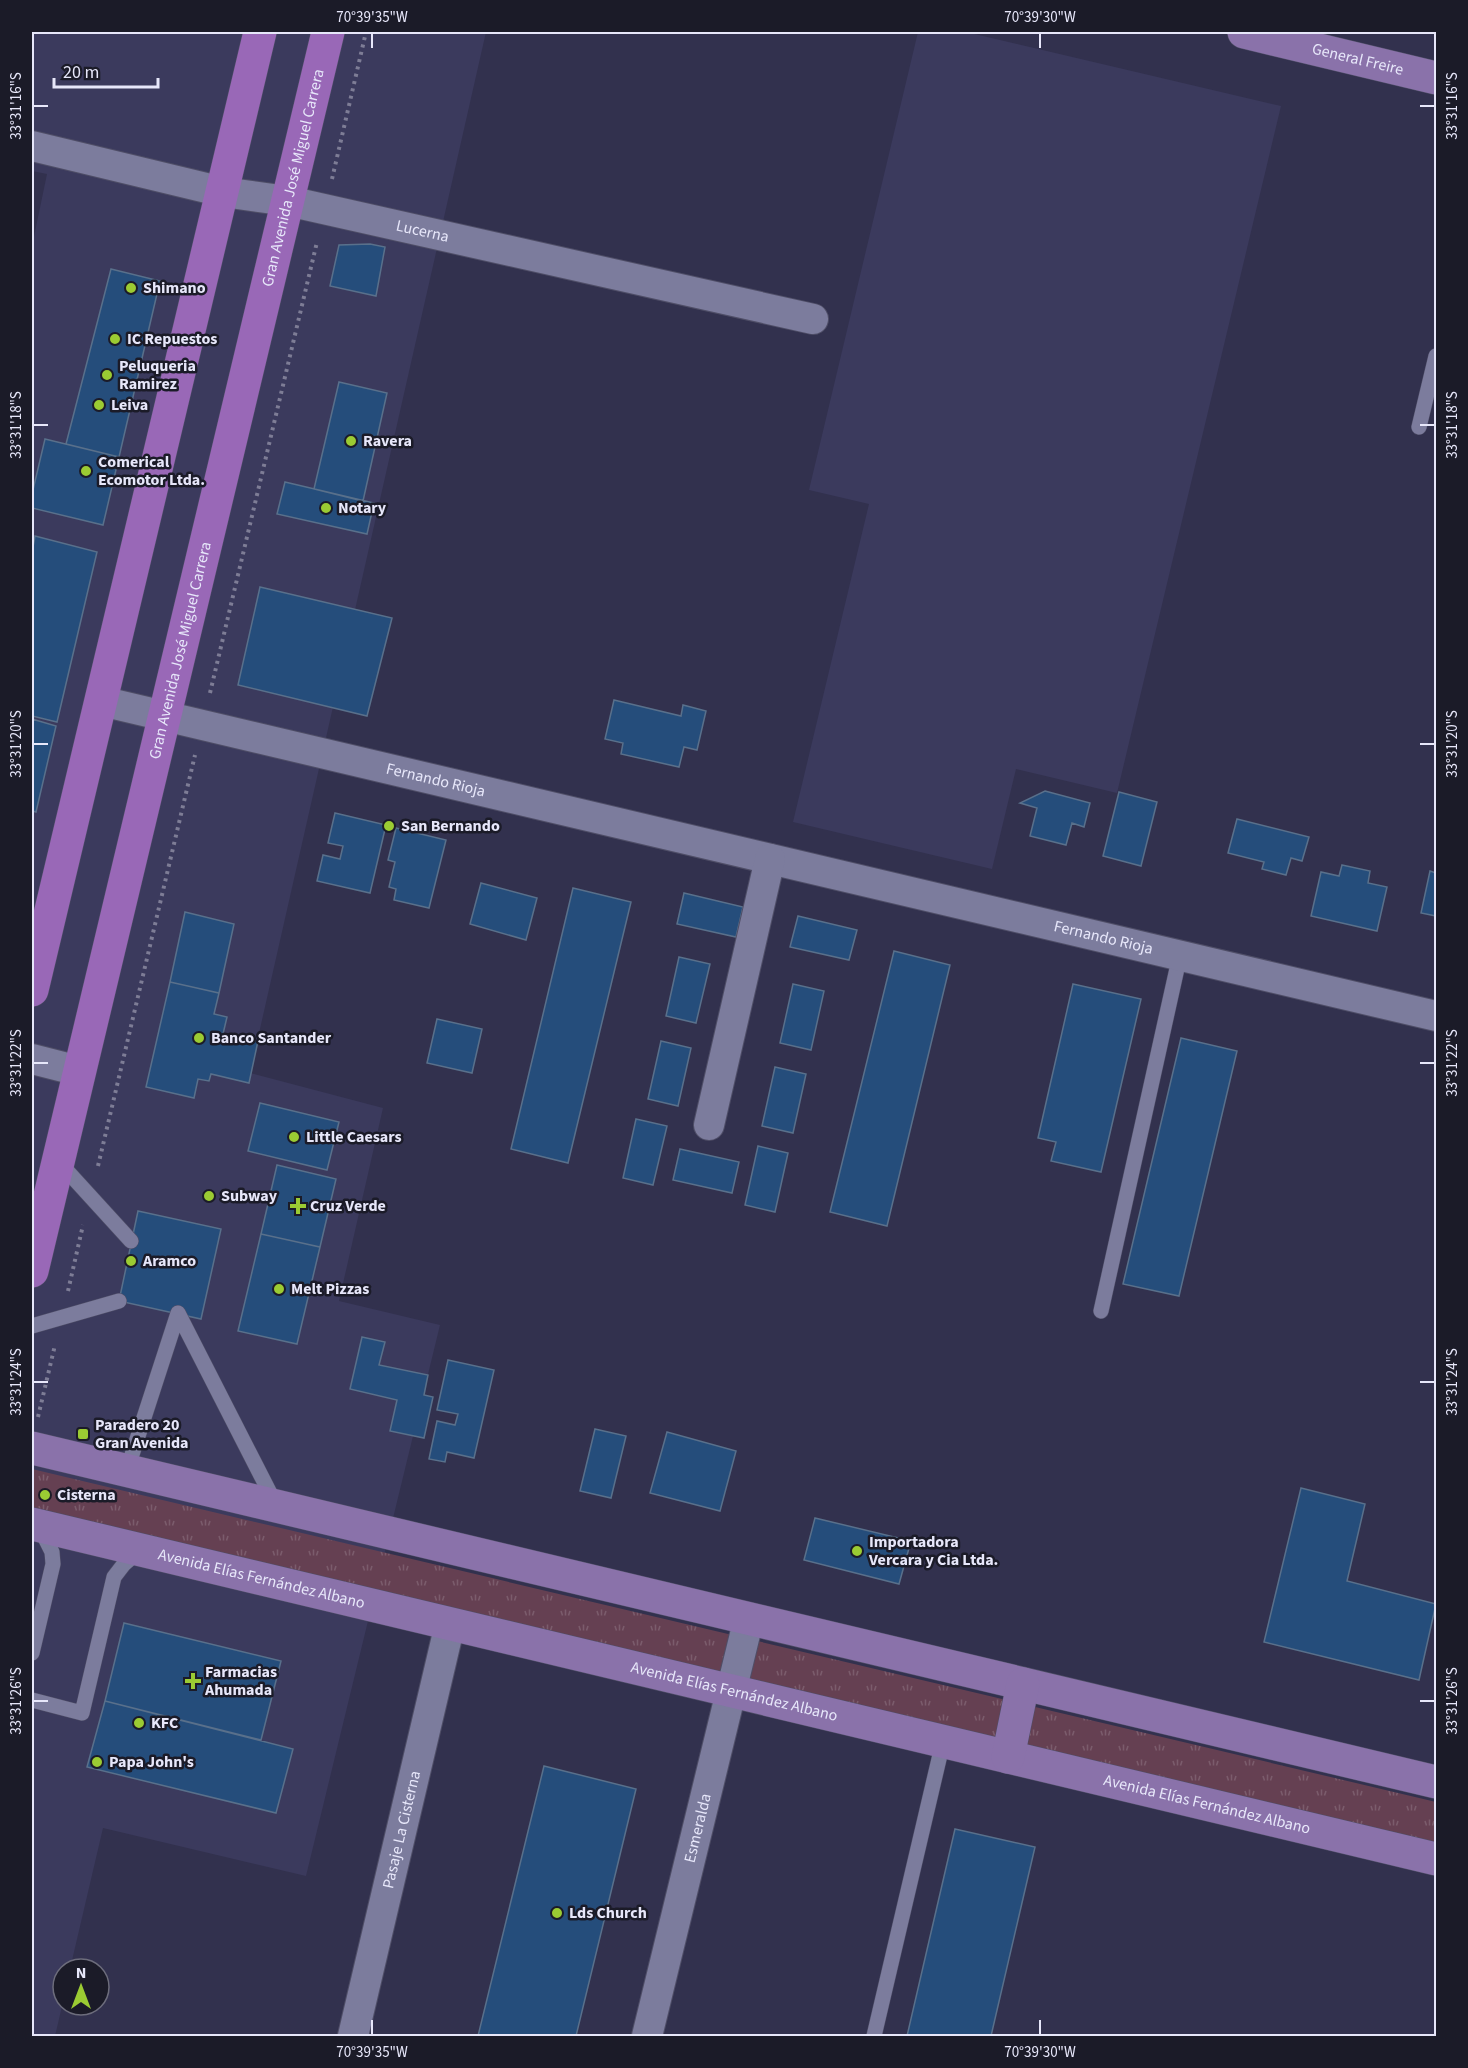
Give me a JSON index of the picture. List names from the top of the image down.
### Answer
{
  "streets": {
    "main road": ["General Freire", "Gran Avenida José Miguel Carrera", "Avenida Elías Fernández Albano"],
    "street": [
      "Lucerna",
      "Fernando Rioja",
      "Esmeralda",
      "Pasaje La Cisterna"
    ]
  },
  "crossings": [
    ["Gran Avenida José Miguel Carrera", "Lucerna"],
    ["Gran Avenida José Miguel Carrera", "Fernando Rioja"],
    ["Avenida Elías Fernández Albano", "Esmeralda"],
    ["Avenida Elías Fernández Albano", "Pasaje La Cisterna"]
  ],
  "places": {
    "other": [
      "Shimano",
      "IC Repuestos",
      "Peluqueria Ramirez",
      "Leiva",
      "Ravera",
      "Comerical Ecomotor Ltda.",
      "Notary",
      "San Bernando",
      "Banco Santander",
      "Little Caesars",
      "Subway",
      "Aramco",
      "Melt Pizzas",
      "Cisterna",
      "Importadora Vercara y Cia Ltda.",
      "KFC",
      "Papa John's",
      "Lds Church"
    ],
    "health": ["Cruz Verde", "Farmacias Ahumada"],
    "transit": ["Paradero 20 Gran Avenida"]
  },
  "scale_bar": "20 m",
  "north": "top",
  "coordinates": [
    "70°39'35\"W",
    "70°39'30\"W",
    "33°31'16\"S",
    "33°31'18\"S",
    "33°31'20\"S",
    "33°31'22\"S",
    "33°31'24\"S",
    "33°31'26\"S"
  ]
}
